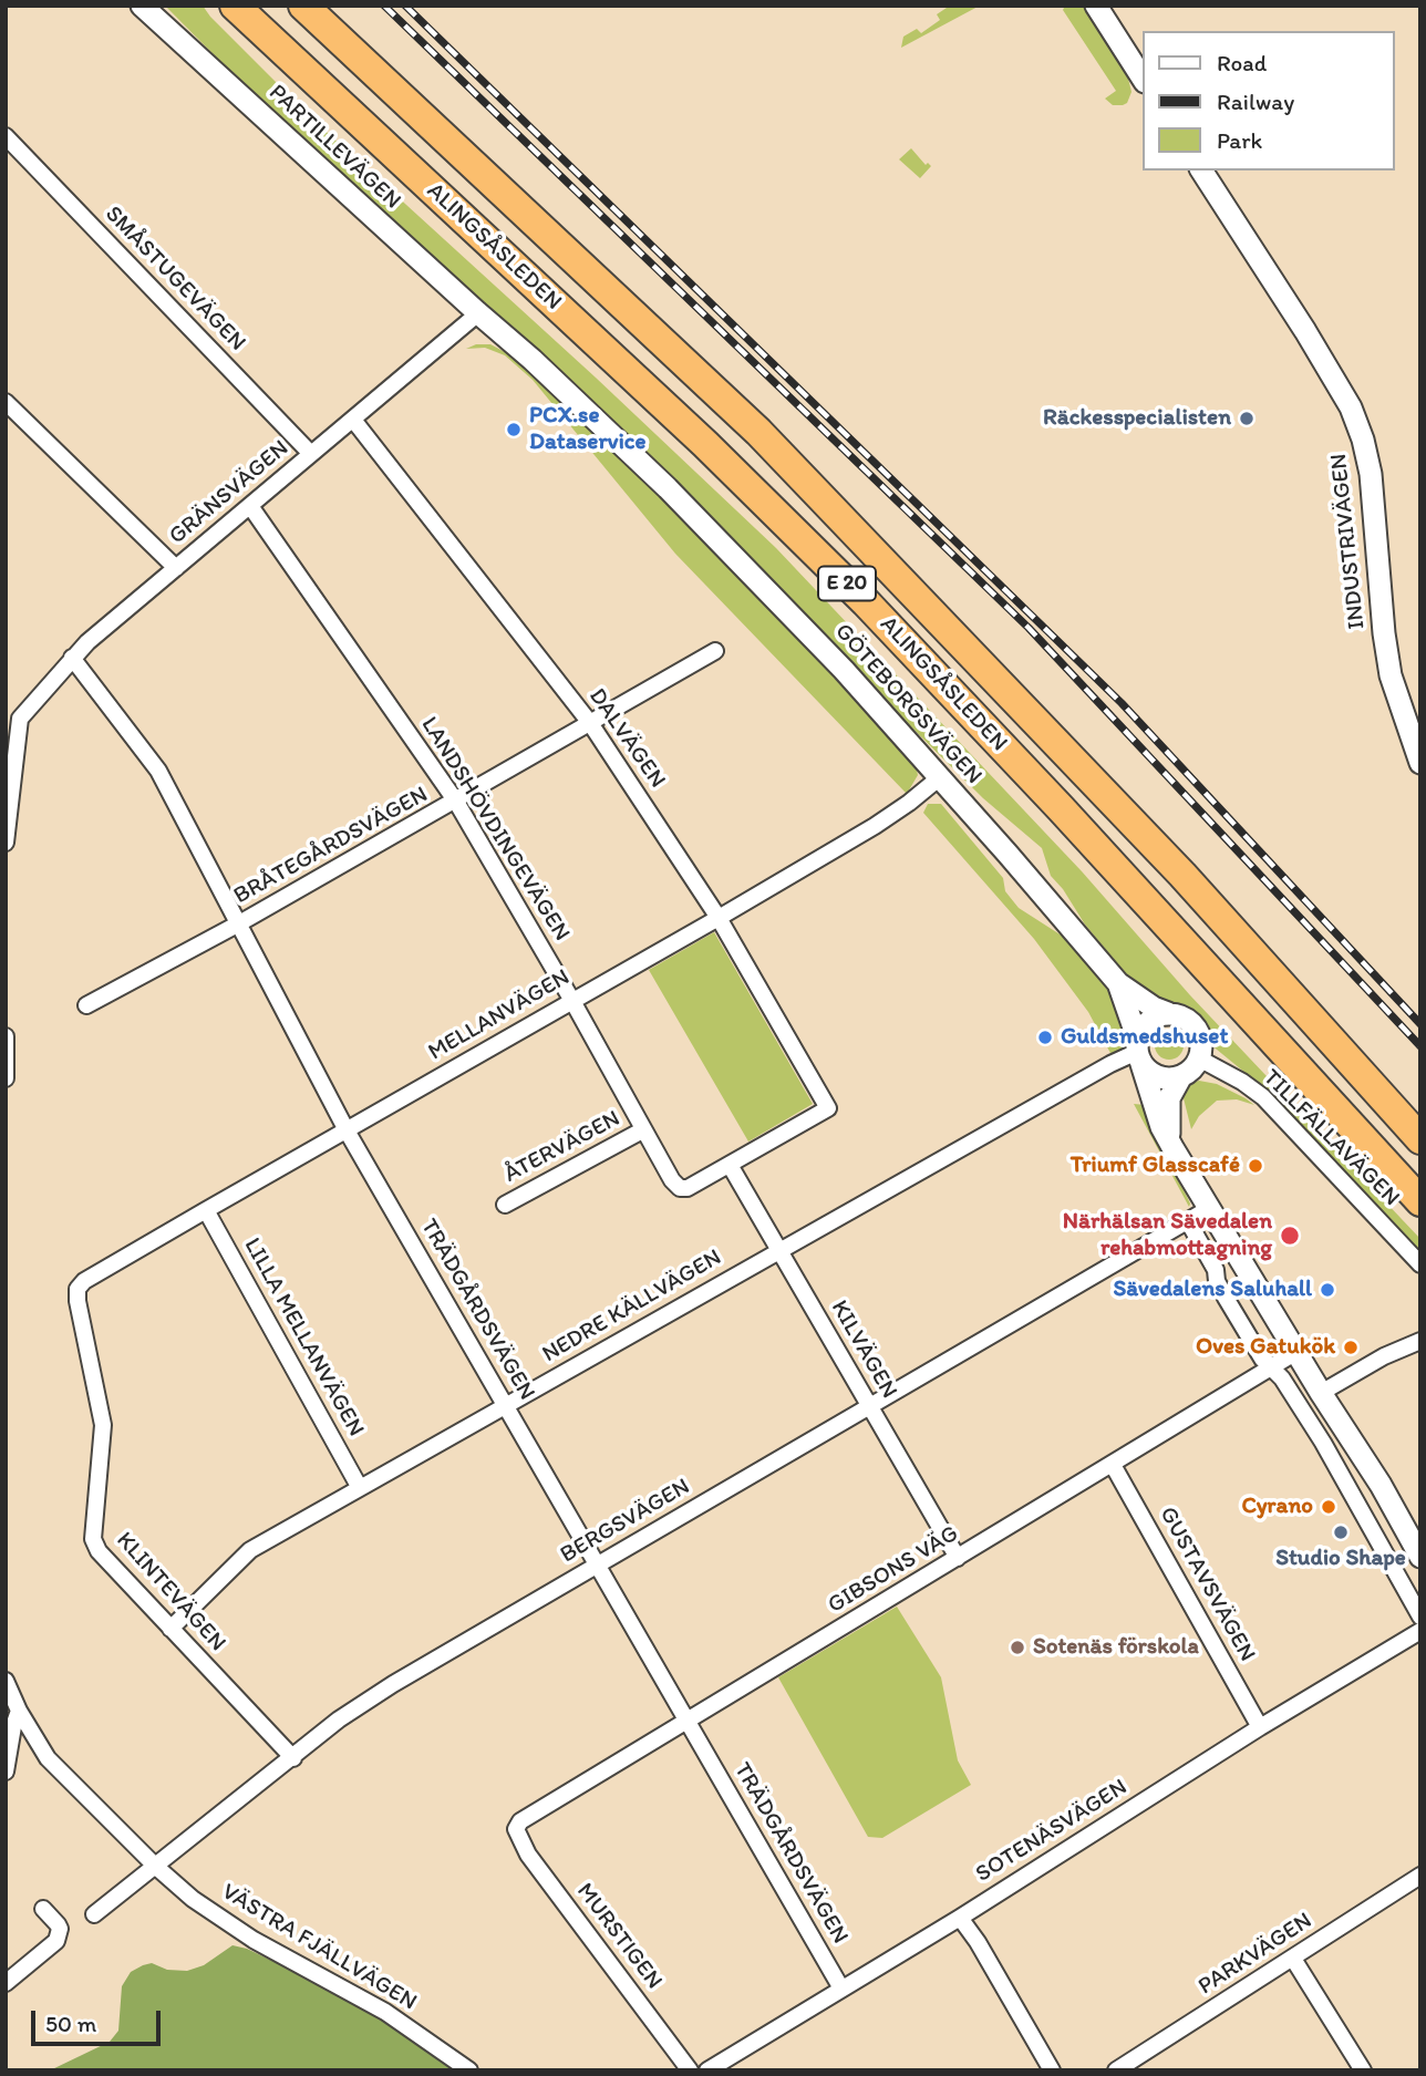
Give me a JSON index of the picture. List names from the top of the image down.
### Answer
{
  "streets": {
    "highway": ["ALINGSÅSLEDEN", "E 20"],
    "street": [
      "PARTILLEVÄGEN",
      "SMÅSTUGEVÄGEN",
      "GRÄNSVÄGEN",
      "INDUSTRIVÄGEN",
      "GÖTEBORGSVÄGEN",
      "DALVÄGEN",
      "LANDSHÖVDINGEVÄGEN",
      "BRÅTEGÅRDSVÄGEN",
      "MELLANVÄGEN",
      "TILLFÄLLAVÄGEN",
      "ÅTERVÄGEN",
      "NEDRE KÄLLVÄGEN",
      "TRÄDGÅRDSVÄGEN",
      "LILLA MELLANVÄGEN",
      "KILVÄGEN",
      "BERGSVÄGEN",
      "GIBSONS VÄG",
      "GUSTAVSVÄGEN",
      "KLINTEVÄGEN",
      "SOTENÄSVÄGEN",
      "MURSTIGEN",
      "VÄSTRA FJÄLLVÄGEN",
      "PARKVÄGEN"
    ]
  },
  "crossings": [
    ["PARTILLEVÄGEN", "GRÄNSVÄGEN"],
    ["PARTILLEVÄGEN", "GÖTEBORGSVÄGEN"],
    ["SMÅSTUGEVÄGEN", "GRÄNSVÄGEN"],
    ["GRÄNSVÄGEN", "GÖTEBORGSVÄGEN"],
    ["GRÄNSVÄGEN", "DALVÄGEN"],
    ["GRÄNSVÄGEN", "LANDSHÖVDINGEVÄGEN"],
    ["GRÄNSVÄGEN", "TRÄDGÅRDSVÄGEN"],
    ["GÖTEBORGSVÄGEN", "MELLANVÄGEN"],
    ["GÖTEBORGSVÄGEN", "TILLFÄLLAVÄGEN"],
    ["GÖTEBORGSVÄGEN", "NEDRE KÄLLVÄGEN"],
    ["GÖTEBORGSVÄGEN", "BERGSVÄGEN"],
    ["GÖTEBORGSVÄGEN", "GIBSONS VÄG"],
    ["DALVÄGEN", "LANDSHÖVDINGEVÄGEN"],
    ["DALVÄGEN", "BRÅTEGÅRDSVÄGEN"],
    ["DALVÄGEN", "MELLANVÄGEN"],
    ["DALVÄGEN", "KILVÄGEN"],
    ["LANDSHÖVDINGEVÄGEN", "BRÅTEGÅRDSVÄGEN"],
    ["LANDSHÖVDINGEVÄGEN", "MELLANVÄGEN"],
    ["LANDSHÖVDINGEVÄGEN", "ÅTERVÄGEN"],
    ["LANDSHÖVDINGEVÄGEN", "KILVÄGEN"],
    ["BRÅTEGÅRDSVÄGEN", "TRÄDGÅRDSVÄGEN"],
    ["MELLANVÄGEN", "TRÄDGÅRDSVÄGEN"],
    ["MELLANVÄGEN", "LILLA MELLANVÄGEN"],
    ["MELLANVÄGEN", "KLINTEVÄGEN"],
    ["TILLFÄLLAVÄGEN", "NEDRE KÄLLVÄGEN"],
    ["NEDRE KÄLLVÄGEN", "TRÄDGÅRDSVÄGEN"],
    ["NEDRE KÄLLVÄGEN", "LILLA MELLANVÄGEN"],
    ["NEDRE KÄLLVÄGEN", "KILVÄGEN"],
    ["NEDRE KÄLLVÄGEN", "KLINTEVÄGEN"],
    ["TRÄDGÅRDSVÄGEN", "BERGSVÄGEN"],
    ["TRÄDGÅRDSVÄGEN", "GIBSONS VÄG"],
    ["TRÄDGÅRDSVÄGEN", "SOTENÄSVÄGEN"],
    ["KILVÄGEN", "BERGSVÄGEN"],
    ["KILVÄGEN", "GIBSONS VÄG"],
    ["BERGSVÄGEN", "KLINTEVÄGEN"],
    ["BERGSVÄGEN", "VÄSTRA FJÄLLVÄGEN"],
    ["GIBSONS VÄG", "GUSTAVSVÄGEN"],
    ["GIBSONS VÄG", "MURSTIGEN"],
    ["GUSTAVSVÄGEN", "SOTENÄSVÄGEN"]
  ],
  "places": [
    "Räckesspecialisten",
    "PCX.se Dataservice",
    "Guldsmedshuset",
    "Triumf Glasscafé",
    "Närhälsan Sävedalen rehabmottagning",
    "Sävedalens Saluhall",
    "Oves Gatukök",
    "Cyrano",
    "Studio Shape",
    "Sotenäs förskola"
  ],
  "legend": ["Road", "Railway", "Park"],
  "scale_bar": "50 m"
}
